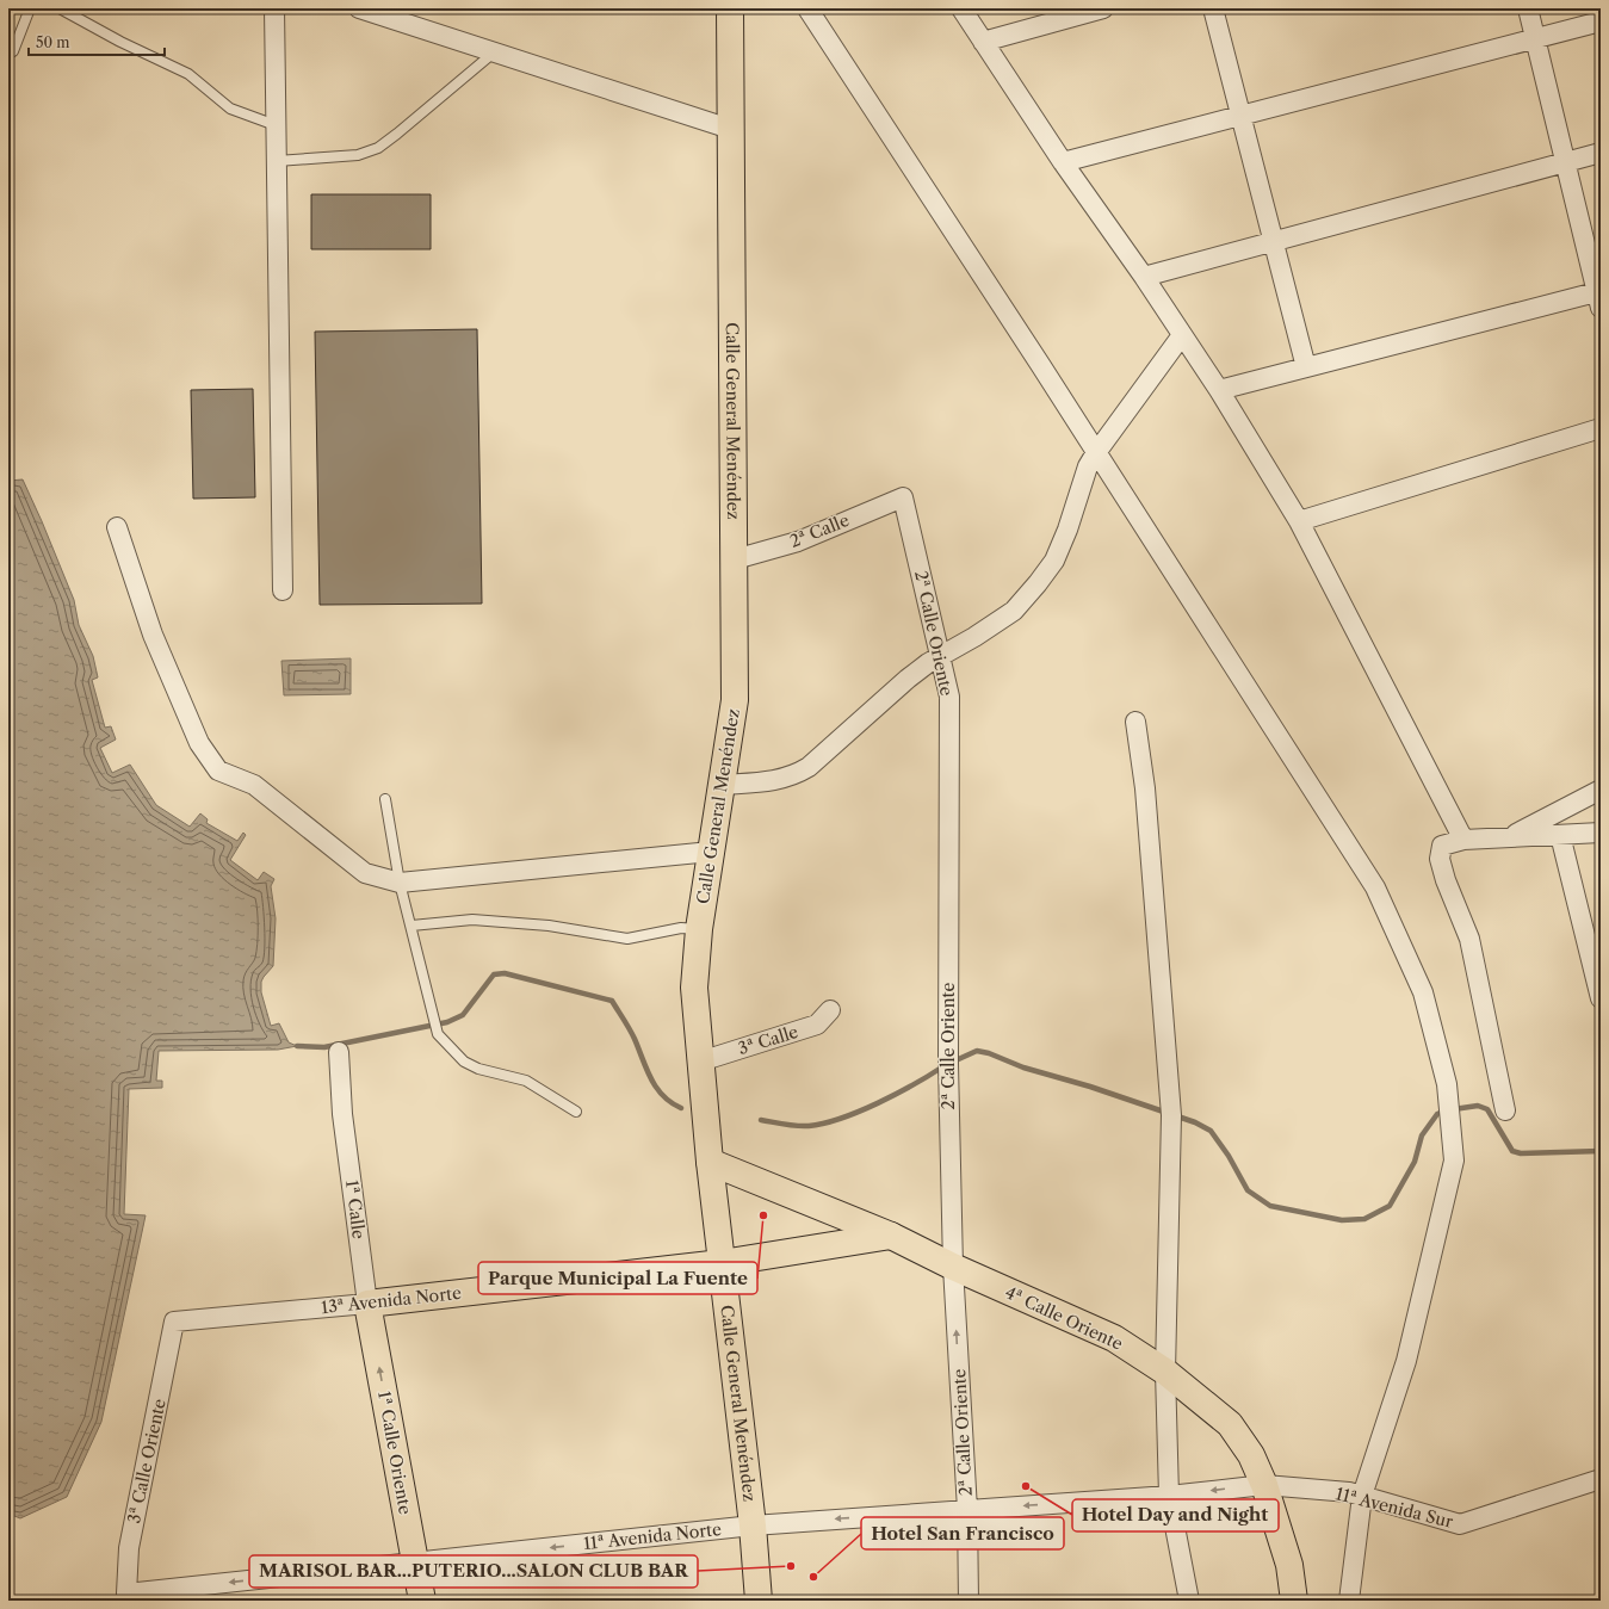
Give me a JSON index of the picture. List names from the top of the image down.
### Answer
{
  "streets": {
    "main road": [
      "Calle General Menéndez",
      "13ª Avenida Norte",
      "4ª Calle Oriente",
      "1ª Calle Oriente"
    ],
    "street": [
      "2ª Calle",
      "2ª Calle Oriente",
      "3ª Calle",
      "1ª Calle",
      "3ª Calle Oriente",
      "11ª Avenida Sur",
      "11ª Avenida Norte"
    ]
  },
  "crossings": [
    ["Calle General Menéndez", "2ª Calle"],
    ["Calle General Menéndez", "3ª Calle"],
    ["Calle General Menéndez", "13ª Avenida Norte"],
    ["Calle General Menéndez", "4ª Calle Oriente"],
    ["Calle General Menéndez", "11ª Avenida Sur"],
    ["Calle General Menéndez", "11ª Avenida Norte"],
    ["2ª Calle", "2ª Calle Oriente"],
    ["2ª Calle Oriente", "4ª Calle Oriente"],
    ["2ª Calle Oriente", "11ª Avenida Sur"],
    ["1ª Calle", "13ª Avenida Norte"],
    ["1ª Calle", "1ª Calle Oriente"],
    ["13ª Avenida Norte", "4ª Calle Oriente"],
    ["13ª Avenida Norte", "1ª Calle Oriente"],
    ["13ª Avenida Norte", "3ª Calle Oriente"],
    ["4ª Calle Oriente", "11ª Avenida Sur"],
    ["1ª Calle Oriente", "11ª Avenida Norte"],
    ["3ª Calle Oriente", "11ª Avenida Norte"],
    ["11ª Avenida Sur", "11ª Avenida Norte"]
  ],
  "one_way": ["1ª Calle Oriente", "11ª Avenida Sur", "11ª Avenida Norte"],
  "places": [
    "Parque Municipal La Fuente",
    "Hotel Day and Night",
    "MARISOL BAR...PUTERIO...SALON CLUB BAR",
    "Hotel San Francisco"
  ],
  "scale_bar": "50 m"
}
